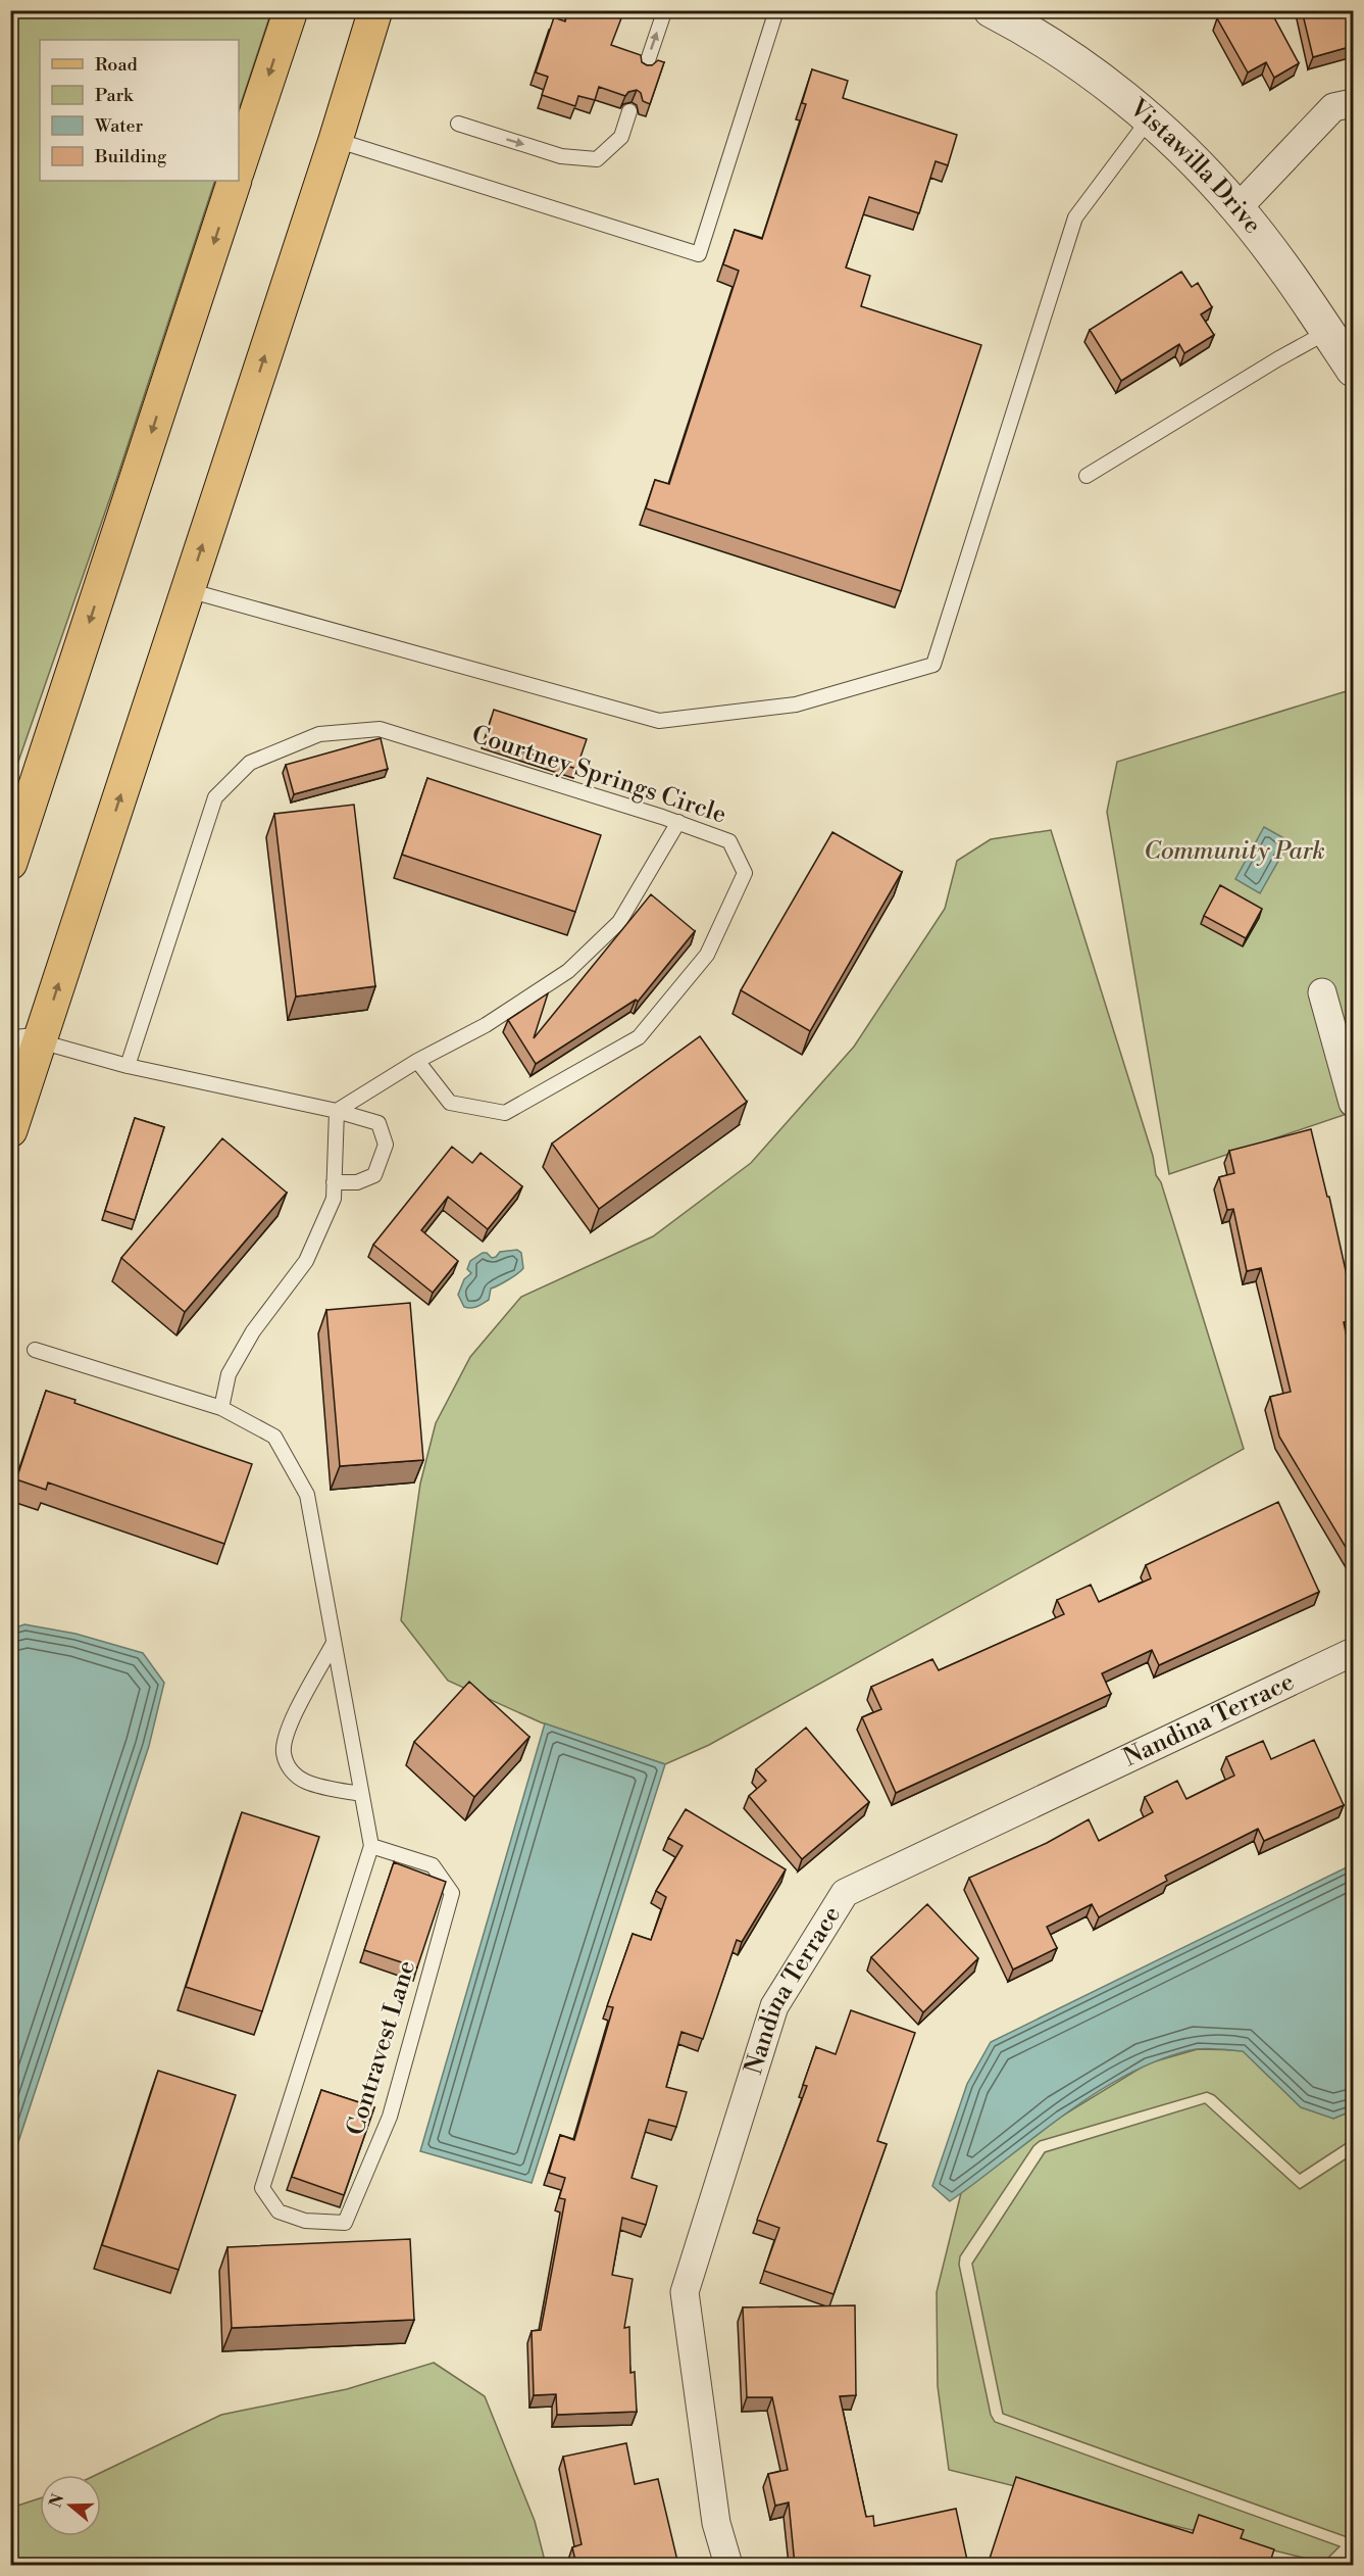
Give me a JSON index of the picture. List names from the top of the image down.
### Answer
{
  "streets": {
    "street": ["Vistawilla Drive", "Nandina Terrace"],
    "lane": ["Courtney Springs Circle", "Contravest Lane"]
  },
  "parks": ["Community Park"],
  "legend": [
    "Road",
    "Park",
    "Water",
    "Building"
  ],
  "north": "left"
}
